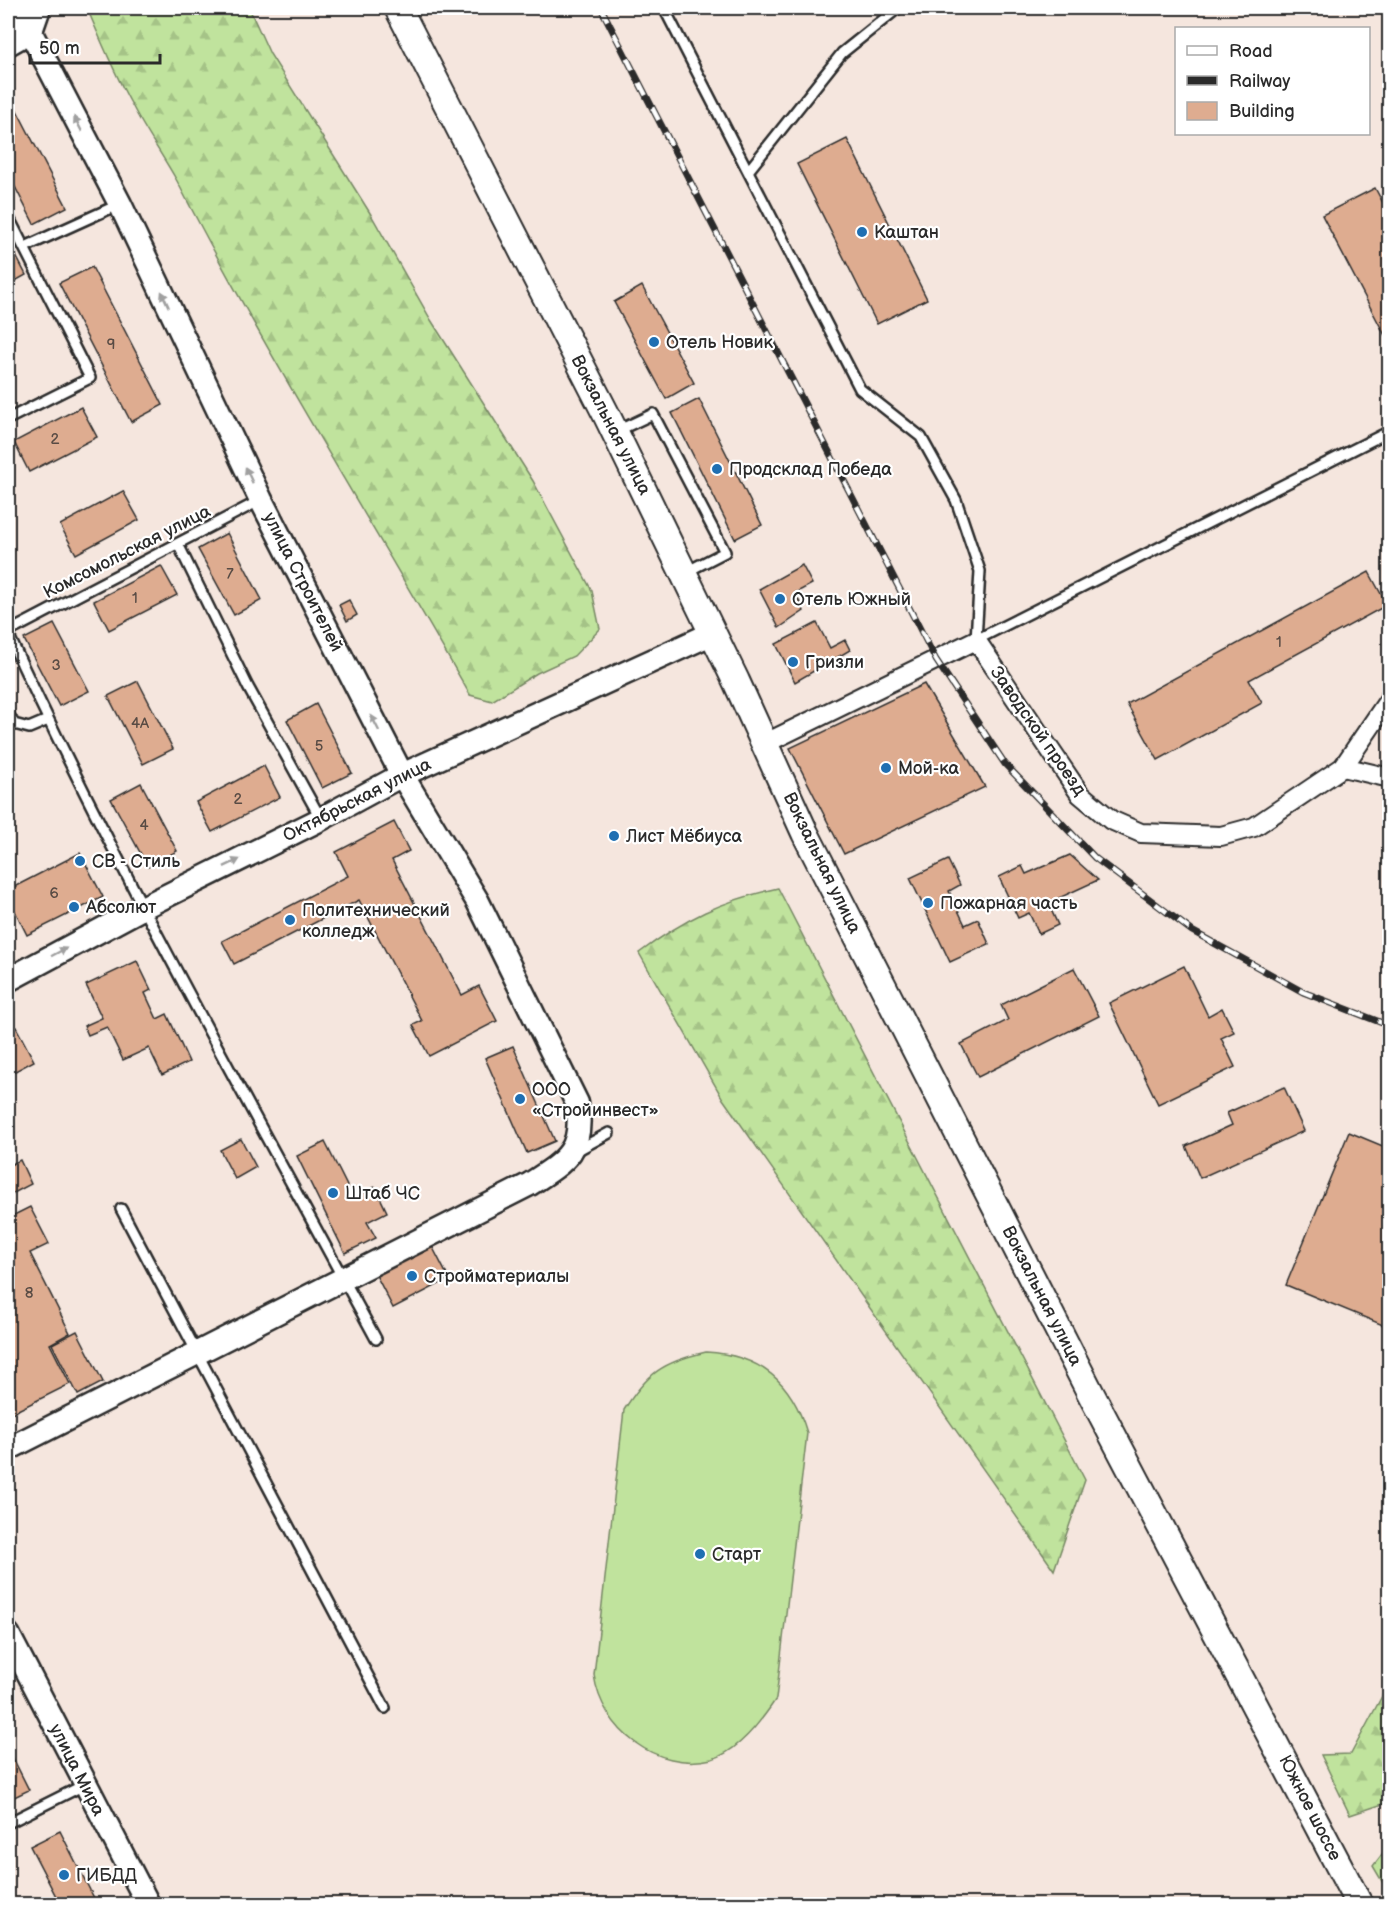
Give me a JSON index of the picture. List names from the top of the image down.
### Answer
{
  "streets": {
    "main road": ["Вокзальная улица", "Южное шоссе"],
    "street": [
      "улица Строителей",
      "Заводской проезд",
      "Октябрьская улица",
      "улица Мира"
    ],
    "lane": ["Комсомольская улица"]
  },
  "crossings": [
    ["Вокзальная улица", "Октябрьская улица"],
    ["Вокзальная улица", "Южное шоссе"],
    ["Комсомольская улица", "улица Строителей"],
    ["улица Строителей", "Октябрьская улица"]
  ],
  "one_way": ["улица Строителей", "Октябрьская улица"],
  "places": [
    "Каштан",
    "Отель Новик",
    "Продсклад Победа",
    "Отель Южный",
    "Гризли",
    "Мой-ка",
    "Лист Мёбиуса",
    "СВ - Стиль",
    "Пожарная часть",
    "Абсолют",
    "Политехнический колледж",
    "ООО «Стройинвест»",
    "Штаб ЧС",
    "Стройматериалы",
    "Старт",
    "ГИБДД"
  ],
  "house_numbers": [
    "9",
    "2",
    "7",
    "1",
    "1",
    "3",
    "4А",
    "5",
    "2",
    "4",
    "6",
    "8"
  ],
  "legend": ["Road", "Railway", "Building"],
  "scale_bar": "50 m"
}
